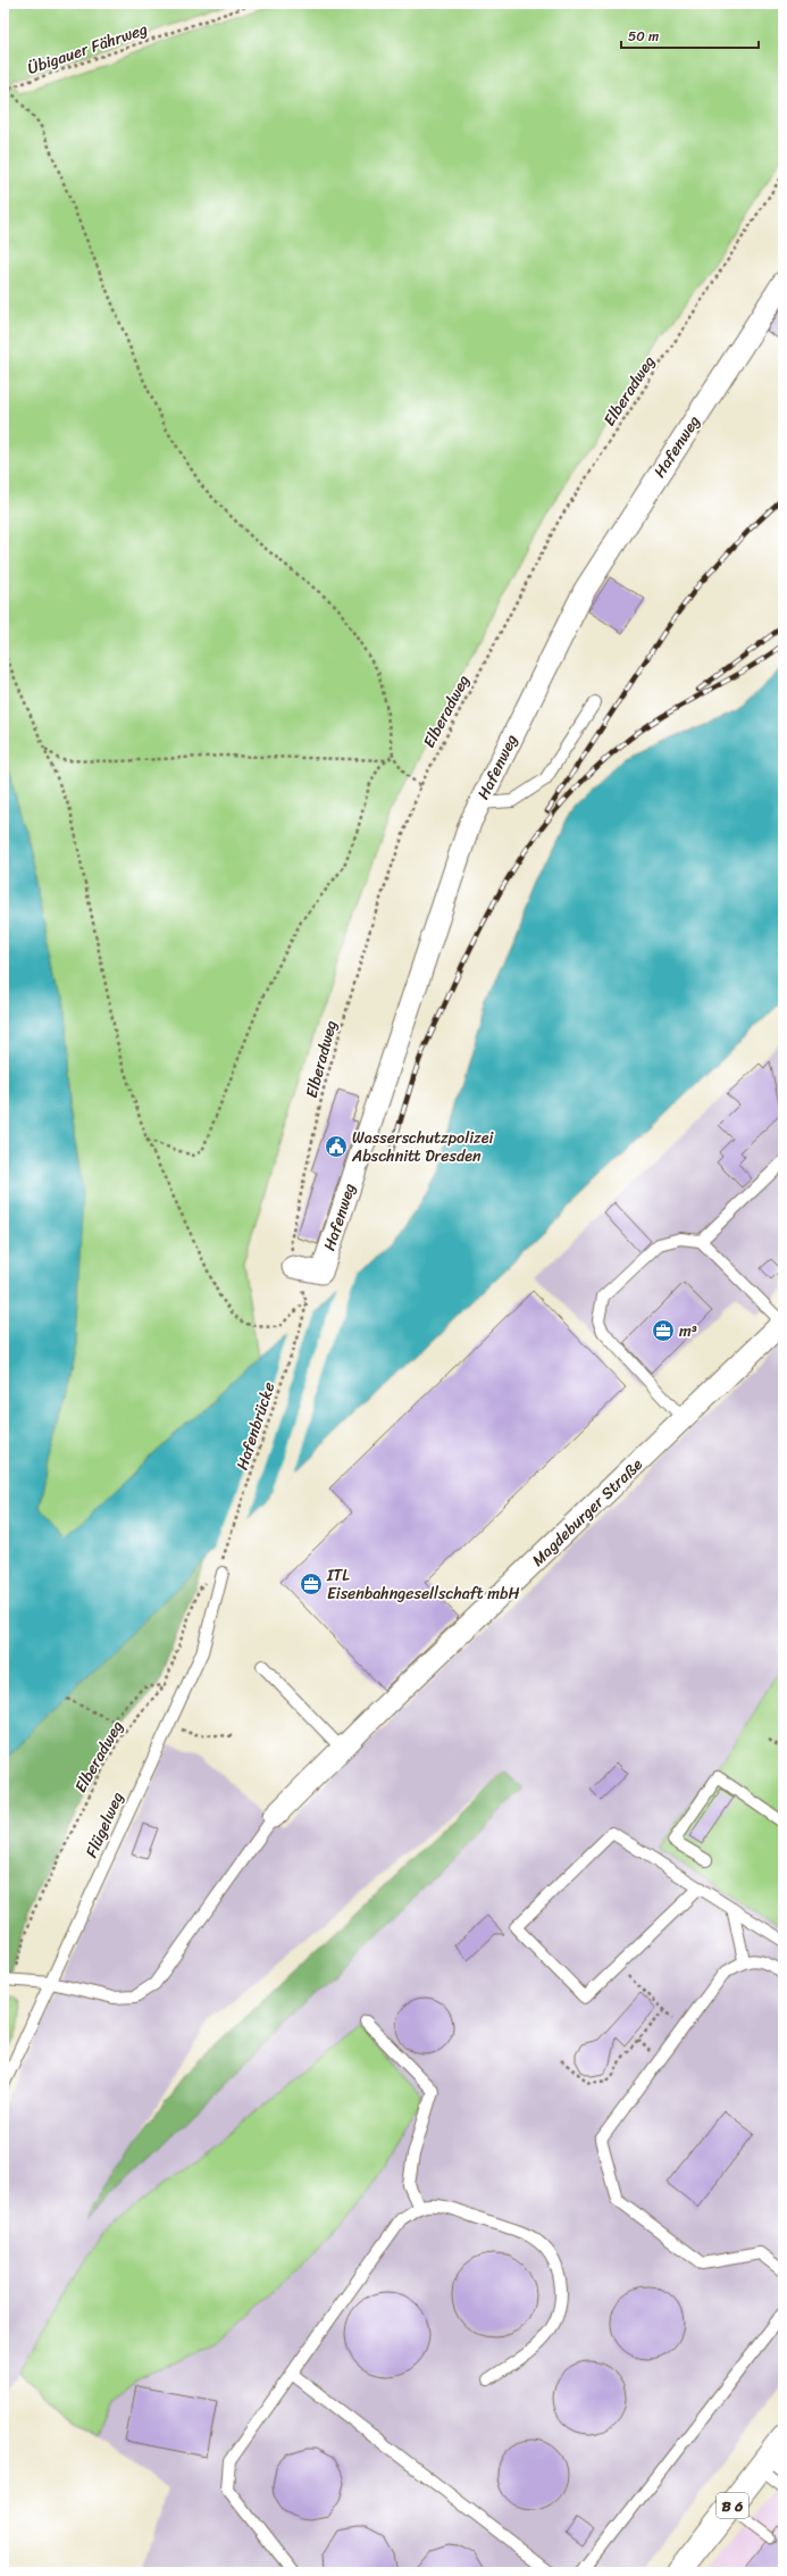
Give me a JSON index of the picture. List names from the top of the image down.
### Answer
{
  "streets": {
    "main road": ["B 6"],
    "street": ["Hafenweg", "Magdeburger Straße"],
    "lane": ["Flügelweg"],
    "path": ["Übigauer Fährweg", "Elberadweg", "Hafenbrücke"]
  },
  "crossings": [
    ["Elberadweg", "Hafenweg"],
    ["Elberadweg", "Hafenbrücke"],
    ["Hafenbrücke", "Flügelweg"]
  ],
  "places": {
    "public building": ["Wasserschutzpolizei Abschnitt Dresden"],
    "office": ["m³", "ITL Eisenbahngesellschaft mbH"]
  },
  "scale_bar": "50 m"
}
